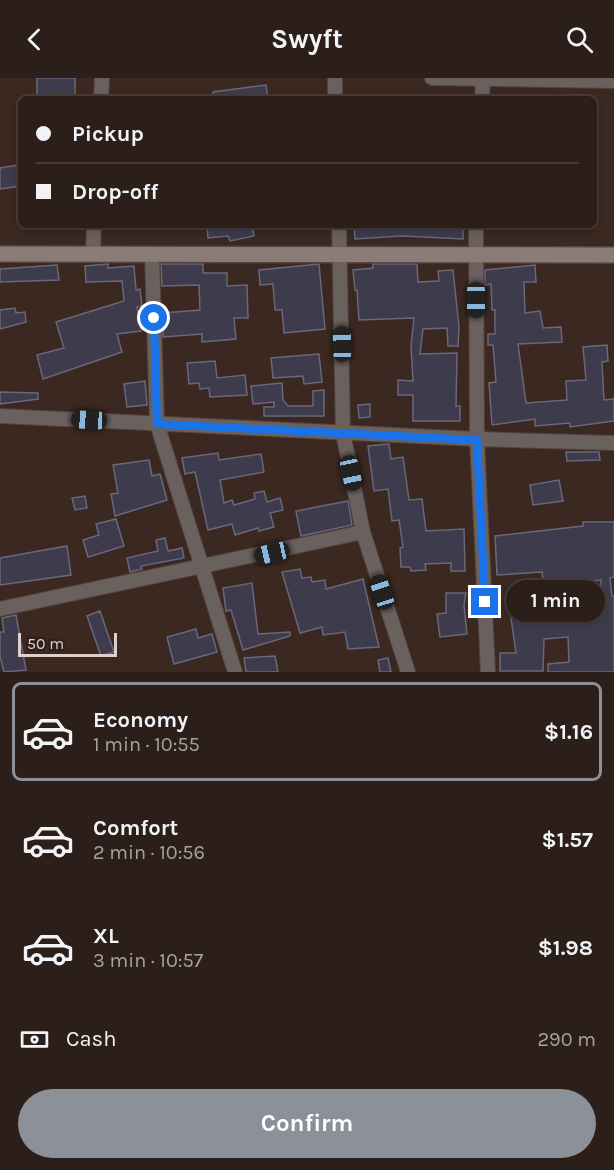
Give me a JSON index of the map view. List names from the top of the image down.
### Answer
{
  "scale_bar": "50 m",
  "page": {
    "header": "Swyft",
    "banner": ["Pickup", "Drop-off"],
    "bubble": "1 min",
    "scale": "50 m",
    "list": [
      {
        "name": "Economy",
        "note": "1 min · 10:55",
        "value": "$1.16"
      },
      {
        "name": "Comfort",
        "note": "2 min · 10:56",
        "value": "$1.57"
      },
      {
        "name": "XL",
        "note": "3 min · 10:57",
        "value": "$1.98"
      }
    ],
    "pay": ["Cash", "290 m"],
    "buttons": "Confirm"
  }
}
